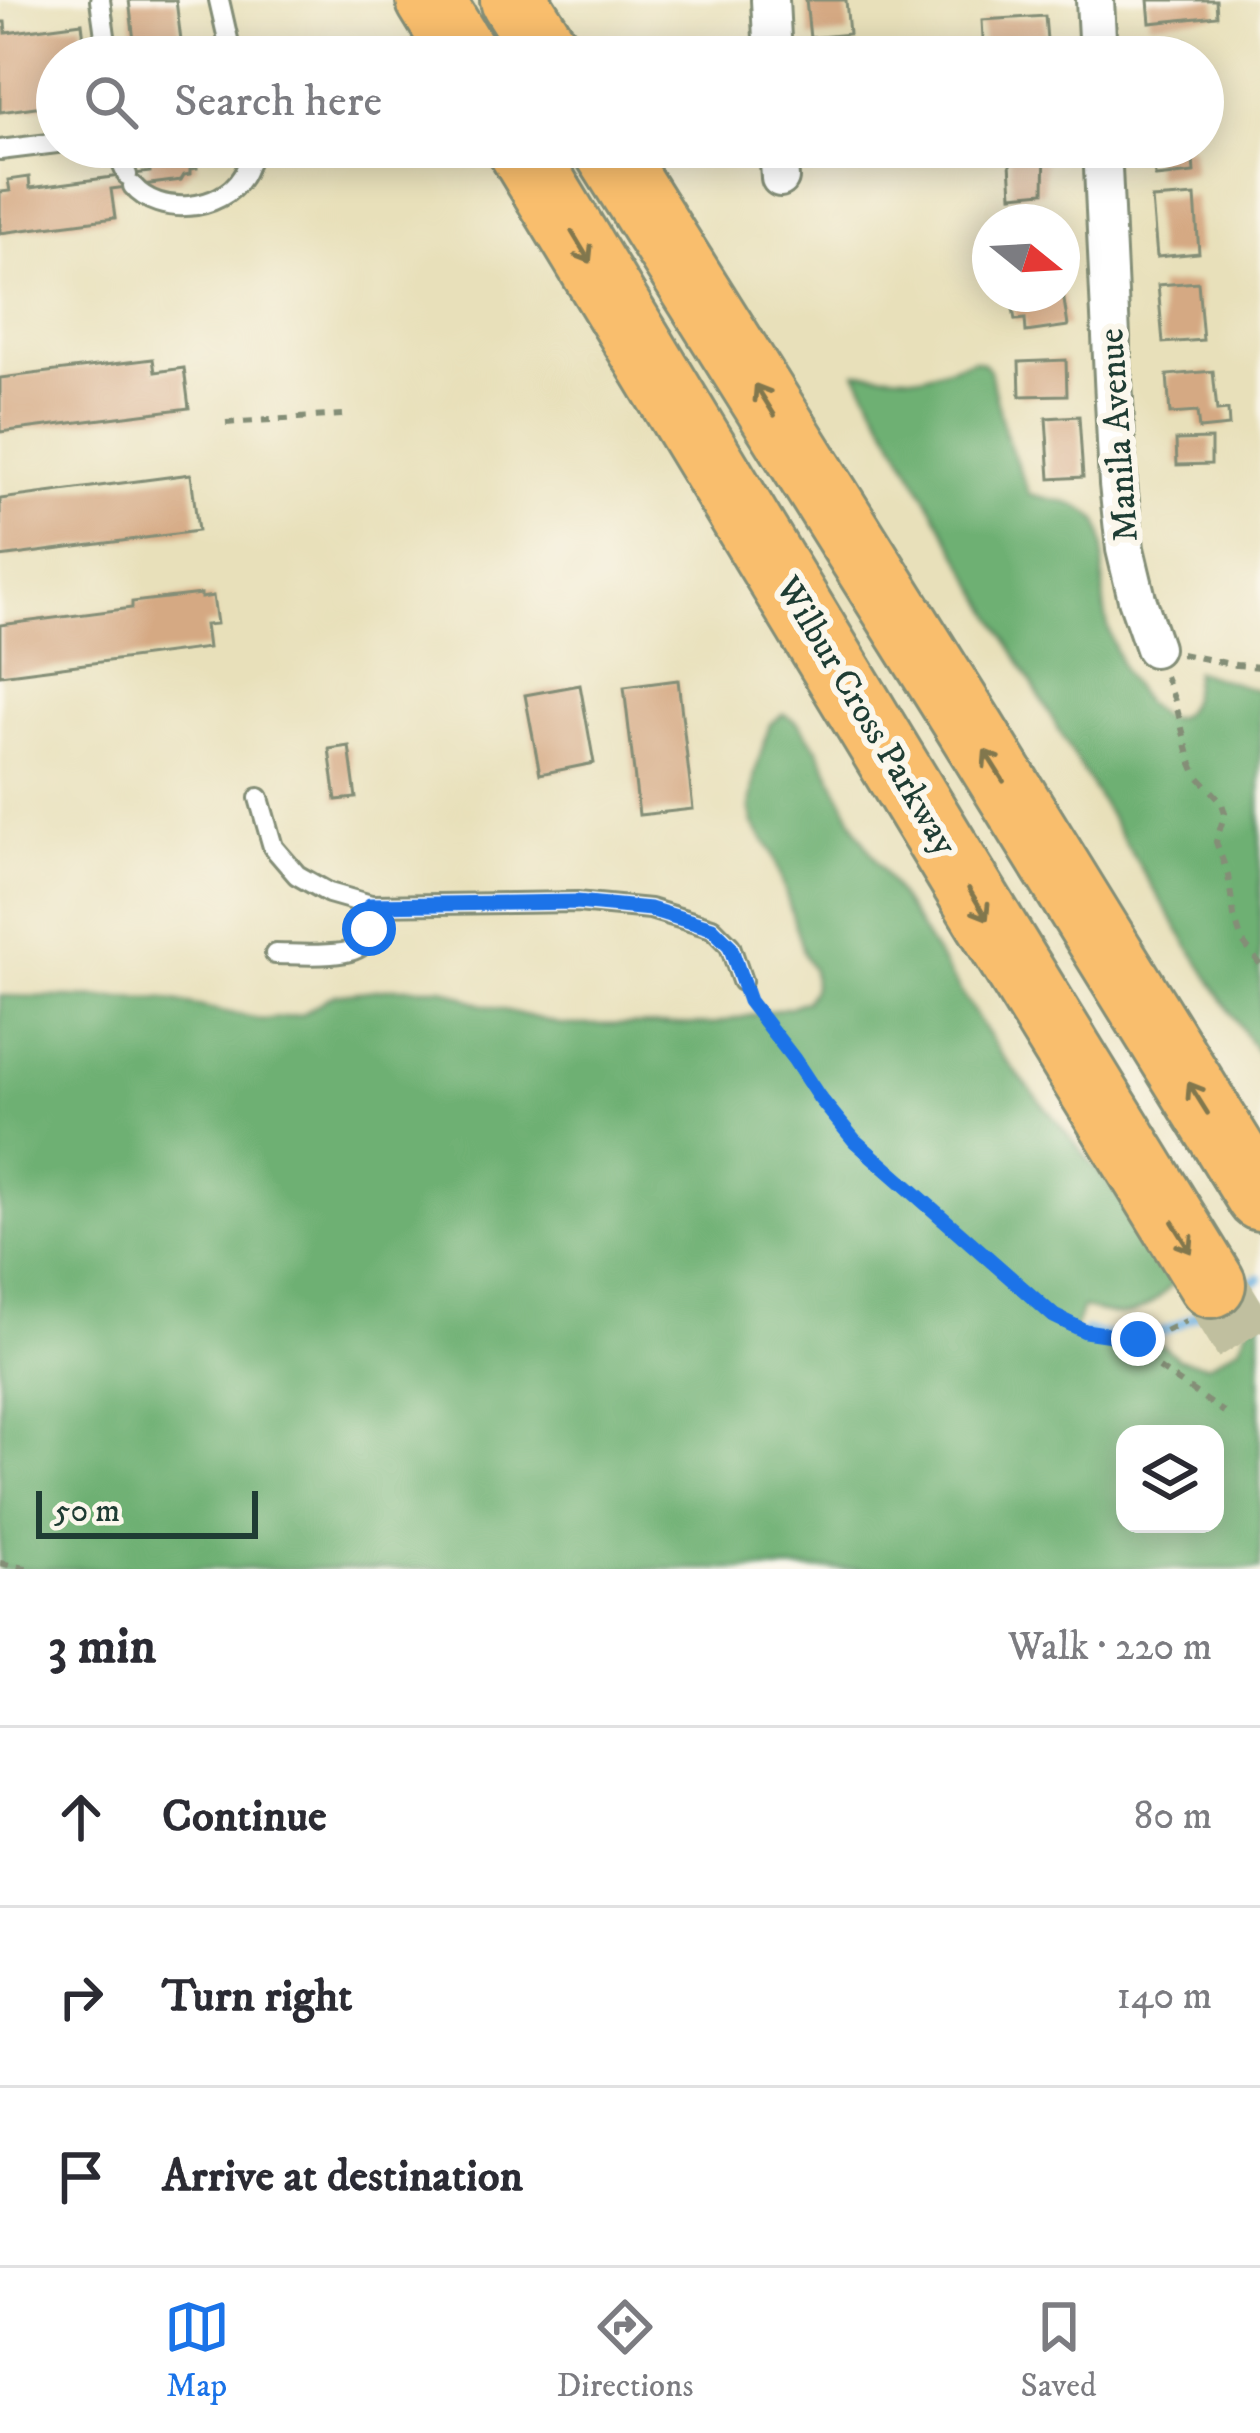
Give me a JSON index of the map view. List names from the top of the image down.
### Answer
{
  "streets": {
    "highway": ["Wilbur Cross Parkway"],
    "street": ["Manila Avenue"]
  },
  "scale_bar": "50 m",
  "north": "right",
  "page": {
    "search": "Search here",
    "scale": "50 m",
    "heading": ["3 min", "Walk · 220 m"],
    "list": [
      ["Continue", "80 m"],
      ["Turn right", "140 m"],
      "Arrive at destination"
    ],
    "nav": ["Map", "Directions", "Saved"]
  }
}
